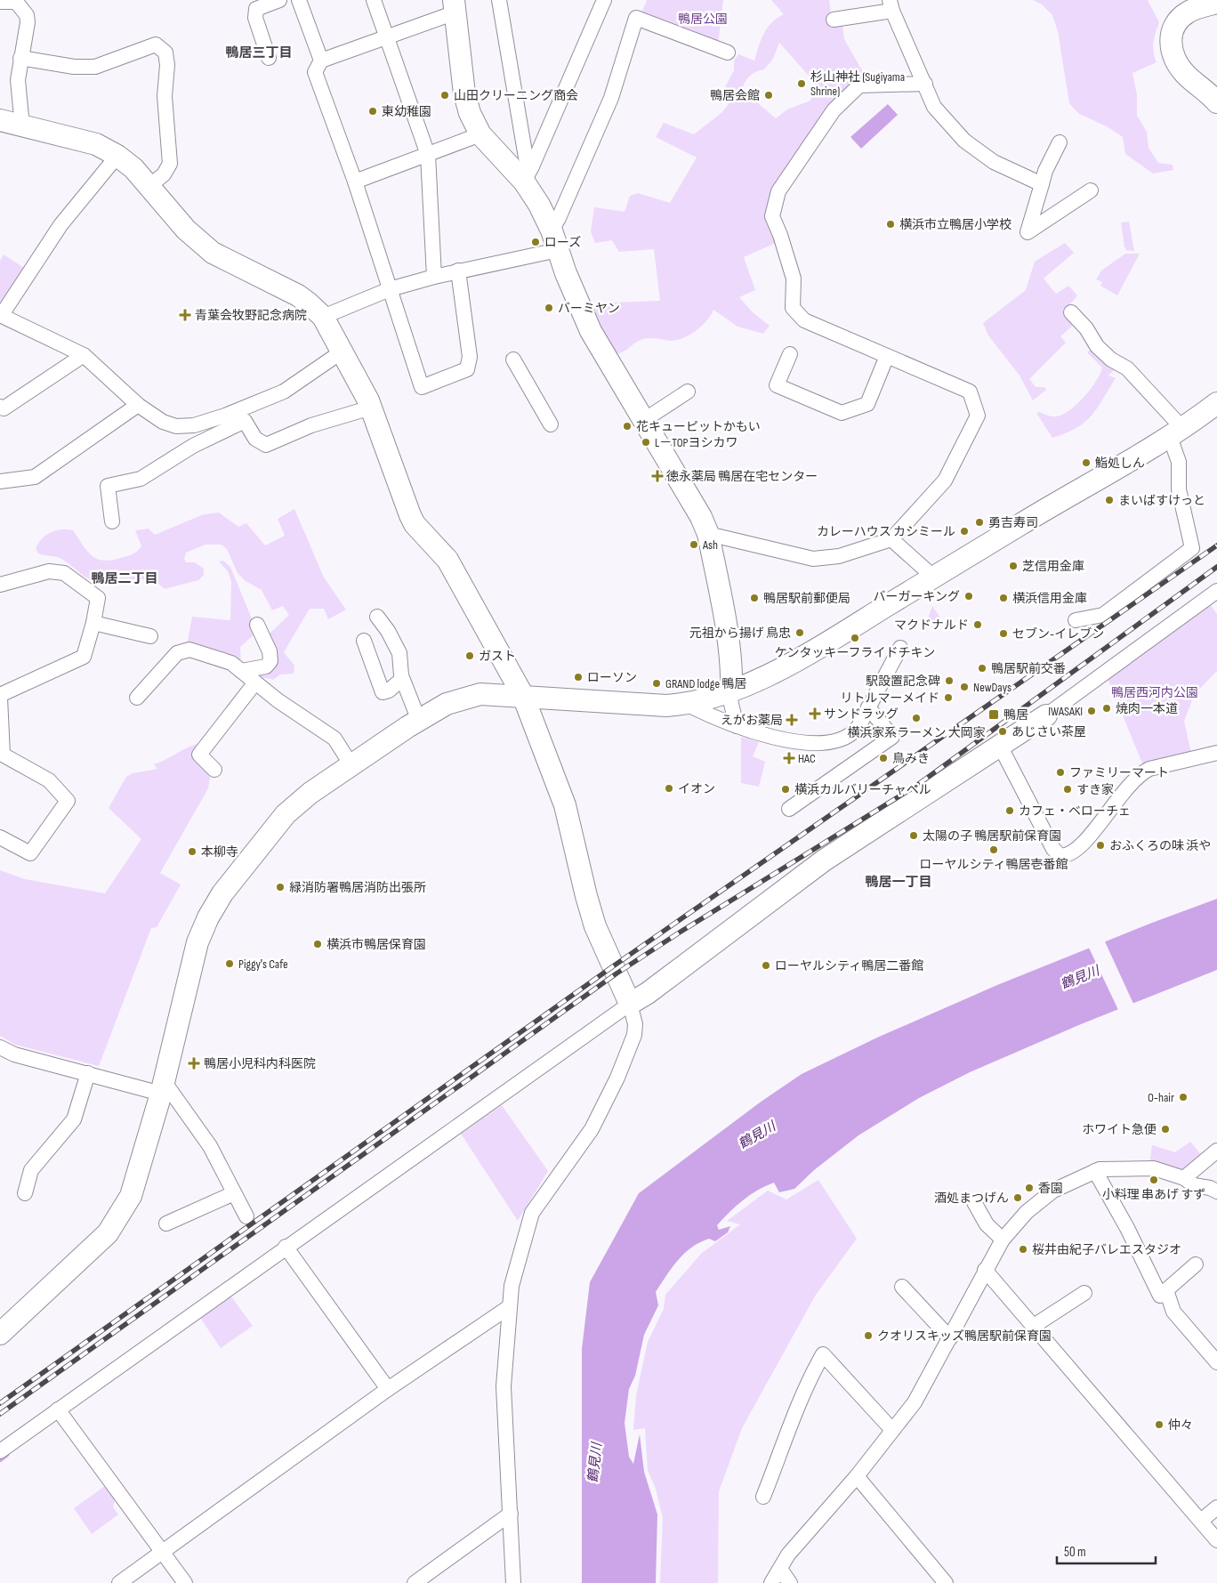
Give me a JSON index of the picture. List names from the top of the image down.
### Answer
{
  "districts": ["鴨居三丁目", "鴨居二丁目", "鴨居一丁目"],
  "water": ["鶴見川"],
  "parks": ["鴨居公園", "鴨居西河内公園"],
  "places": {
    "other": [
      "杉山神社 (Sugiyama Shrine)",
      "山田クリーニング商会",
      "鴨居会館",
      "東幼稚園",
      "横浜市立鴨居小学校",
      "ローズ",
      "バーミヤン",
      "花キューピットかもい",
      "L－TOPヨシカワ",
      "鮨処しん",
      "まいばすけっと",
      "勇吉寿司",
      "カレーハウス カシミール",
      "Ash",
      "芝信用金庫",
      "バーガーキング",
      "鴨居駅前郵便局",
      "横浜信用金庫",
      "マクドナルド",
      "元祖から揚げ 鳥忠",
      "セブン-イレブン",
      "ケンタッキーフライドチキン",
      "ガスト",
      "鴨居駅前交番",
      "ローソン",
      "駅設置記念碑",
      "GRAND lodge 鴨居",
      "NewDays",
      "リトルマーメイド",
      "焼肉一本道",
      "IWASAKI",
      "横浜家系ラーメン 大岡家",
      "あじさい茶屋",
      "鳥みき",
      "ファミリーマート",
      "イオン",
      "横浜カルバリーチャペル",
      "すき家",
      "カフェ・ベローチェ",
      "太陽の子 鴨居駅前保育園",
      "おふくろの味 浜や",
      "ローヤルシティ鴨居壱番館",
      "本柳寺",
      "緑消防署鴨居消防出張所",
      "横浜市鴨居保育園",
      "Piggy's Cafe",
      "ローヤルシティ鴨居二番館",
      "O-hair",
      "ホワイト急便",
      "小料理 串あげ すず",
      "香園",
      "酒処まつげん",
      "桜井由紀子バレエスタジオ",
      "クオリスキッズ鴨居駅前保育園",
      "仲々"
    ],
    "health": [
      "青葉会牧野記念病院",
      "徳永薬局 鴨居在宅センター",
      "サンドラッグ",
      "えがお薬局",
      "HAC",
      "鴨居小児科内科医院"
    ],
    "transit": ["鴨居"]
  },
  "scale_bar": "50 m"
}
